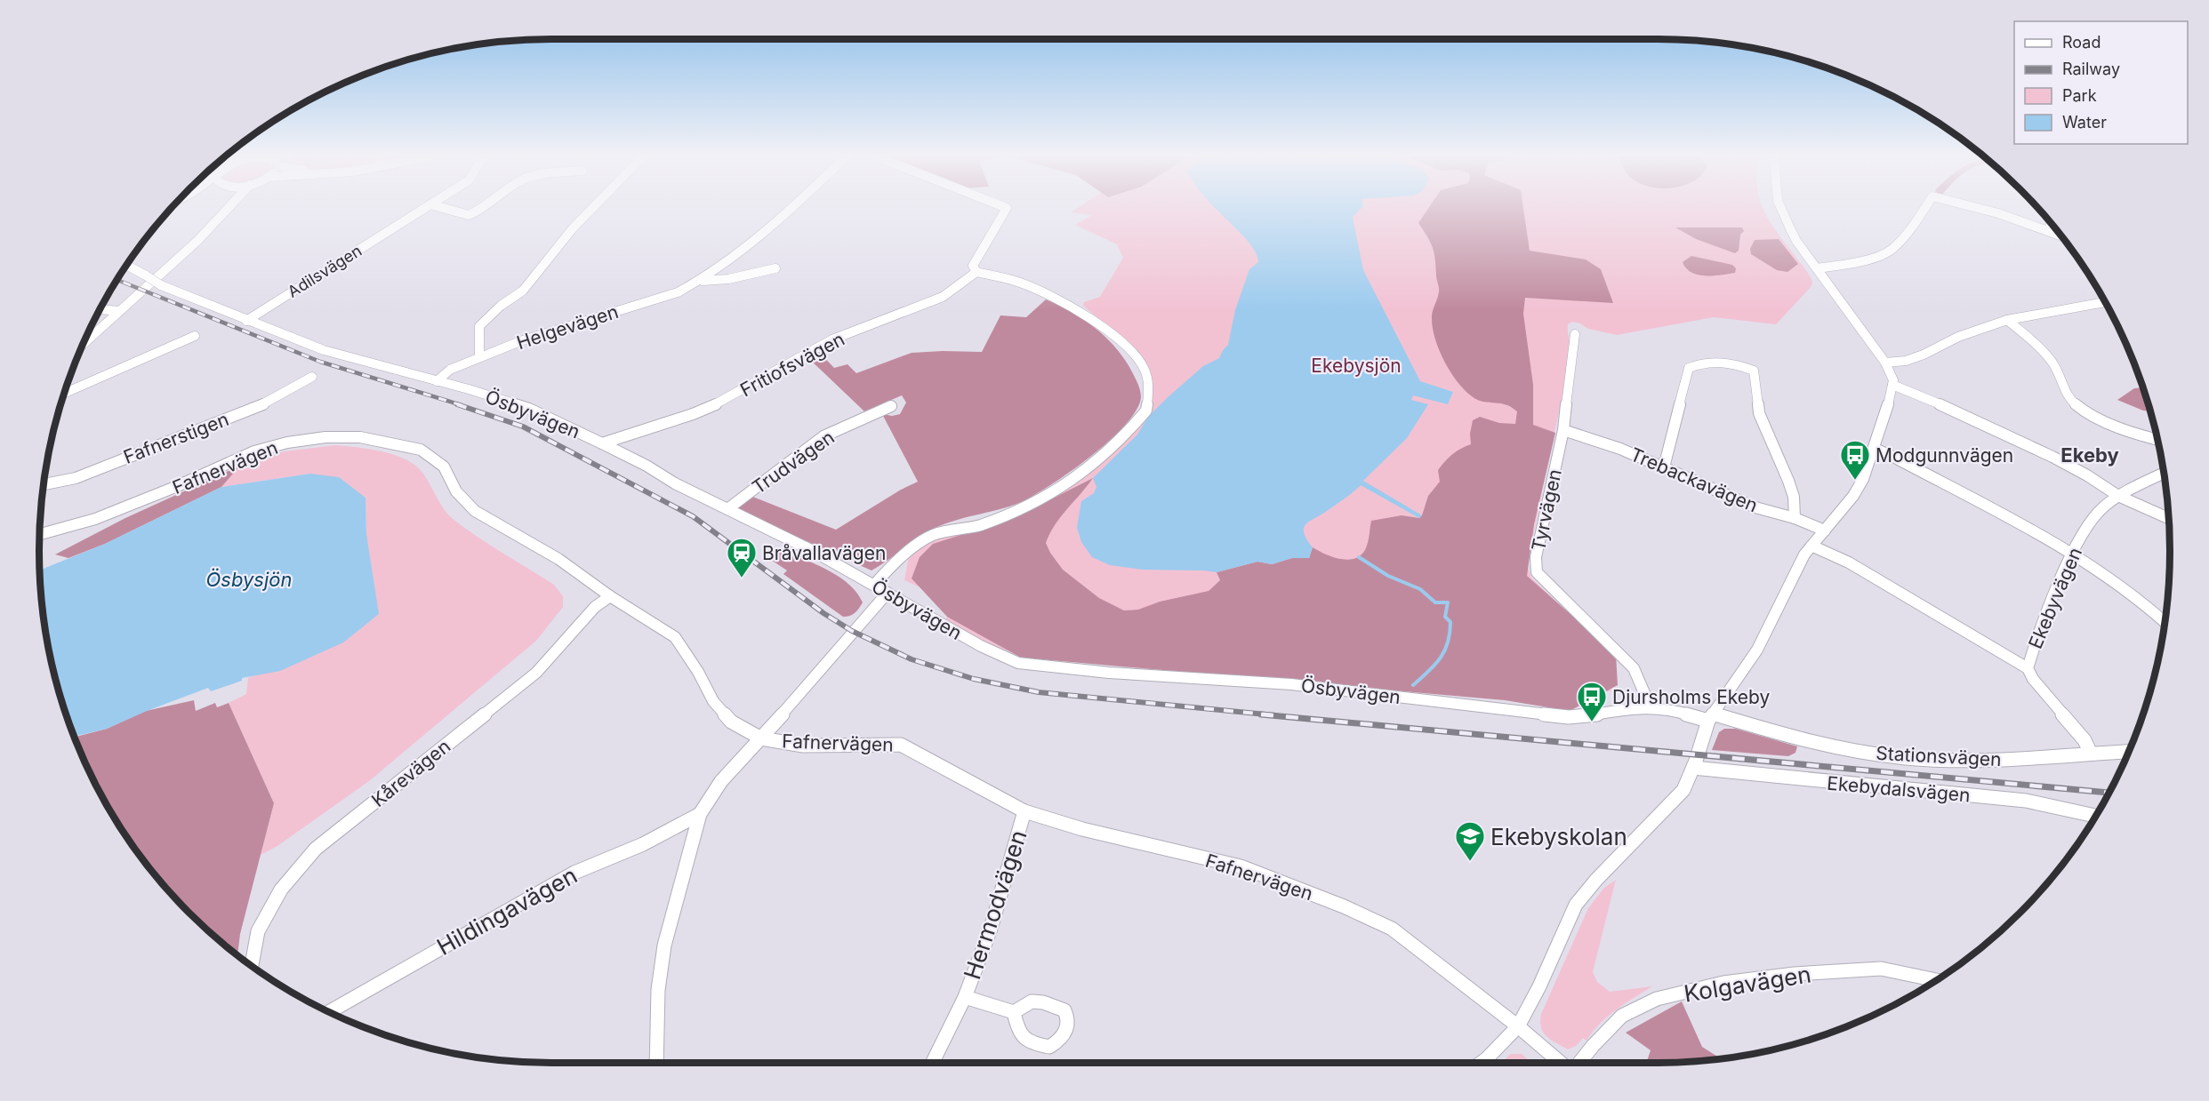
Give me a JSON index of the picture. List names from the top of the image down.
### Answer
{
  "streets": {
    "street": [
      "Adilsvägen",
      "Helgevägen",
      "Fritiofsvägen",
      "Ösbyvägen",
      "Fafnerstigen",
      "Trudvägen",
      "Fafnervägen",
      "Trebackavägen",
      "Tyrvägen",
      "Ekebyvägen",
      "Stationsvägen",
      "Kårevägen",
      "Ekebydalsvägen",
      "Hermodvägen",
      "Hildingavägen",
      "Kolgavägen"
    ]
  },
  "crossings": [
    ["Adilsvägen", "Ösbyvägen"],
    ["Helgevägen", "Ösbyvägen"],
    ["Fritiofsvägen", "Ösbyvägen"],
    ["Ösbyvägen", "Trudvägen"],
    ["Ösbyvägen", "Tyrvägen"],
    ["Ösbyvägen", "Stationsvägen"],
    ["Fafnervägen", "Kårevägen"],
    ["Fafnervägen", "Hermodvägen"],
    ["Trebackavägen", "Tyrvägen"],
    ["Ekebyvägen", "Stationsvägen"]
  ],
  "districts": ["Ekeby"],
  "water": ["Ösbysjön"],
  "parks": ["Ekebysjön"],
  "places": {
    "bus stop": ["Modgunnvägen", "Djursholms Ekeby"],
    "station": ["Bråvallavägen"],
    "school or university": ["Ekebyskolan"]
  },
  "legend": [
    "Road",
    "Railway",
    "Park",
    "Water"
  ]
}
